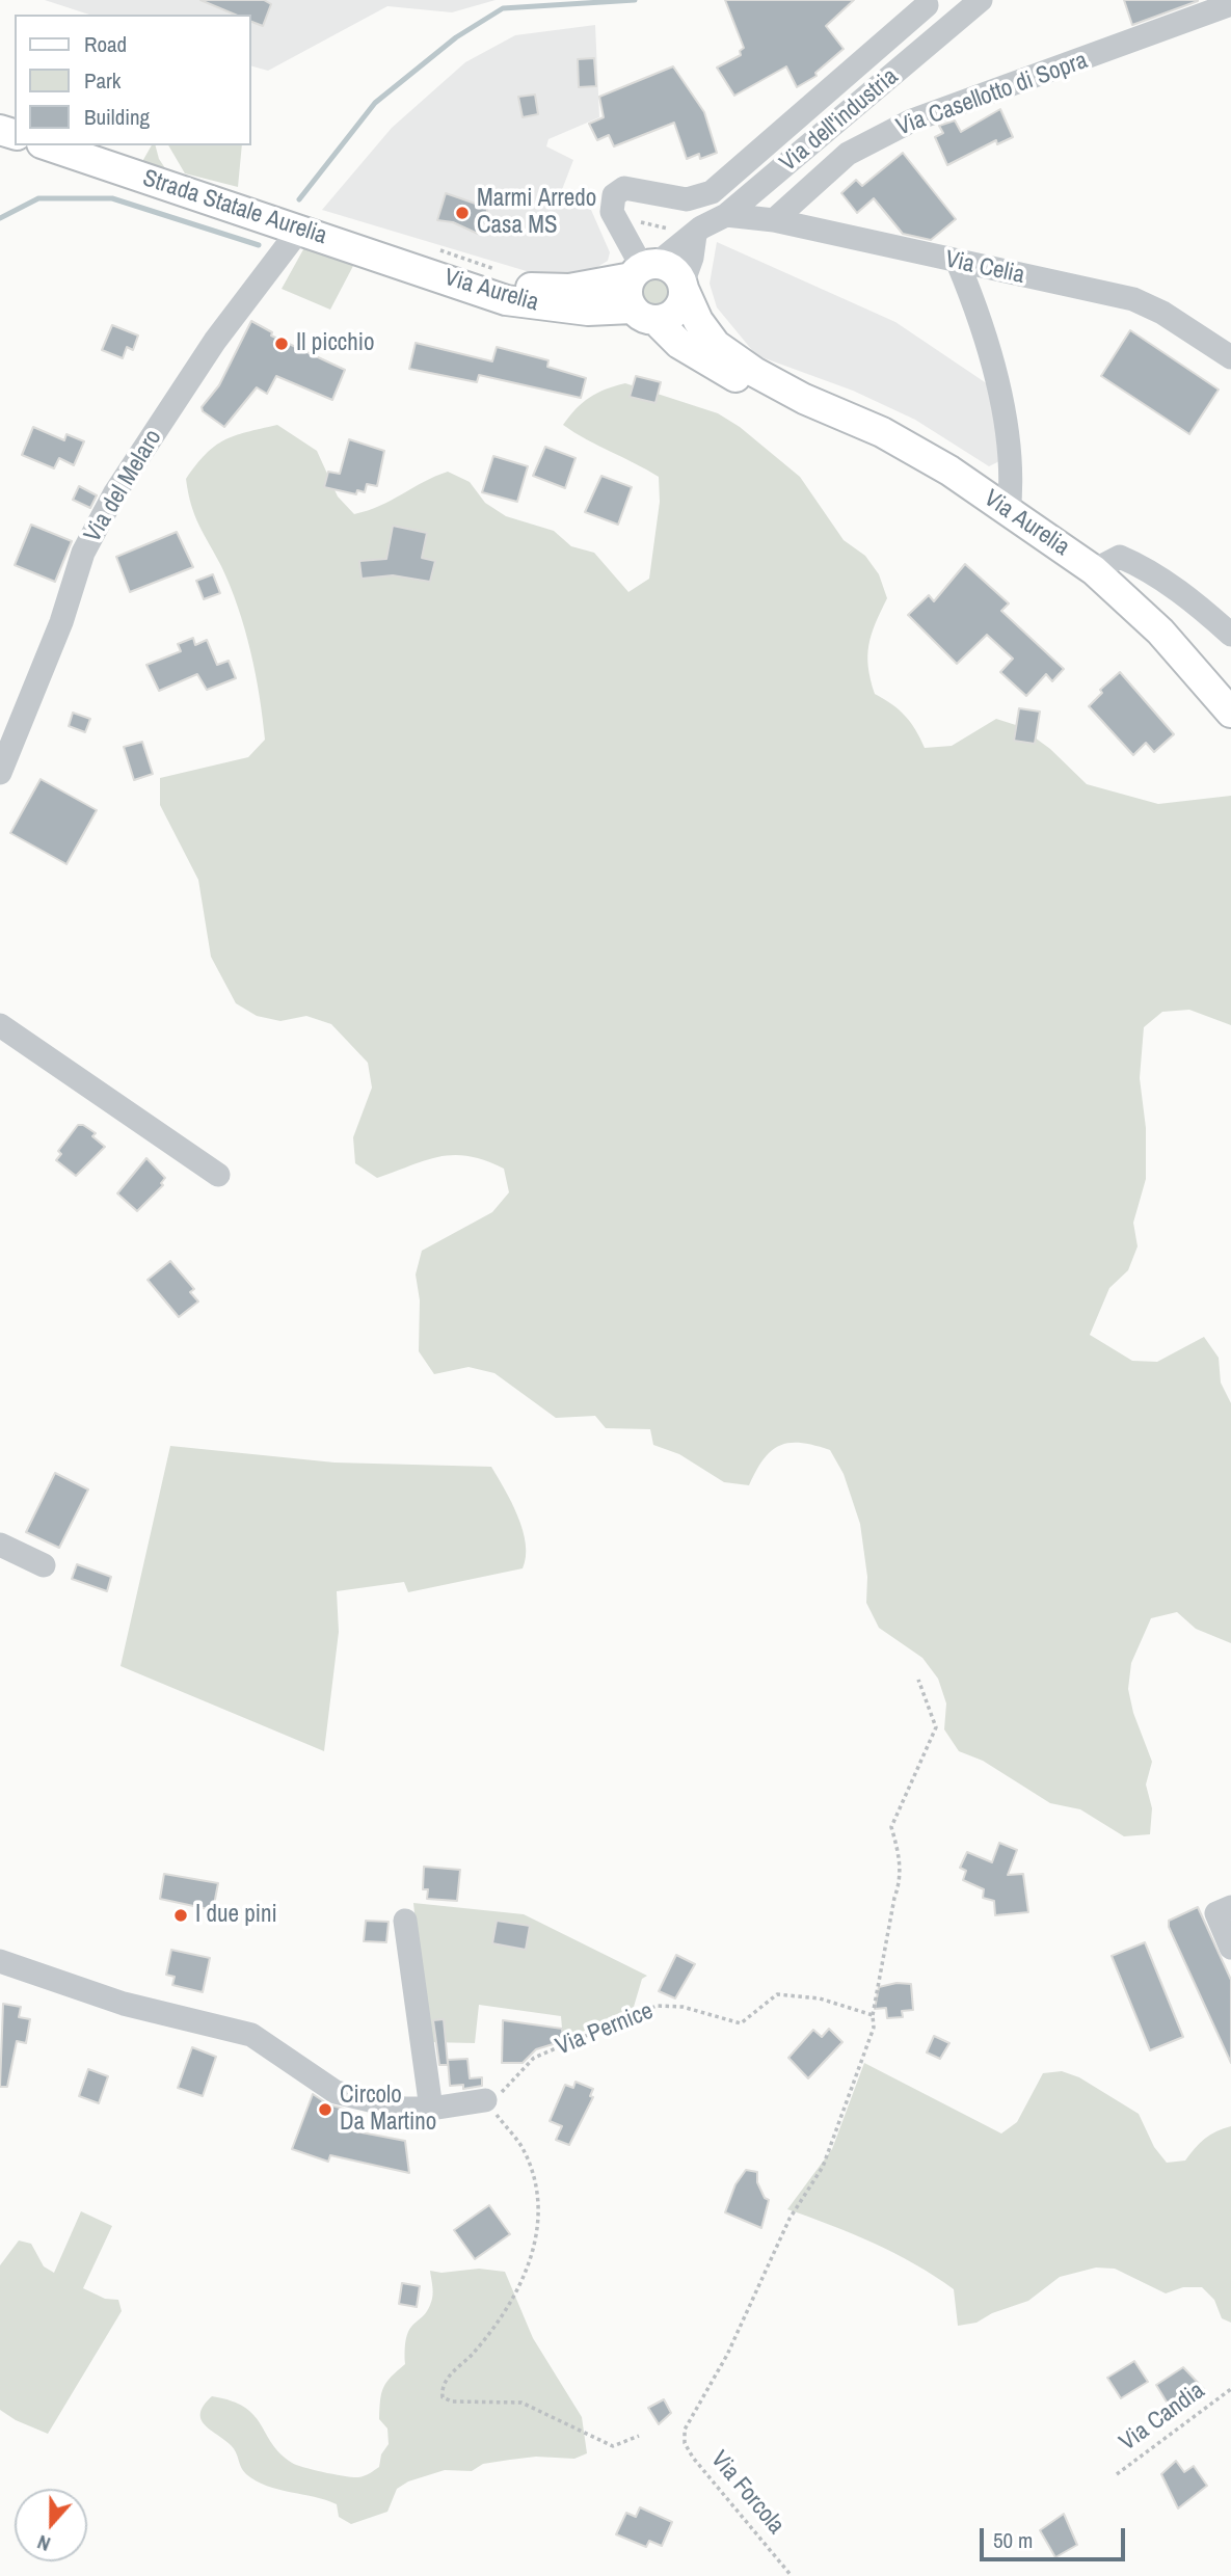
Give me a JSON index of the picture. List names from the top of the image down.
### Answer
{
  "streets": {
    "main road": ["Strada Statale Aurelia", "Via Aurelia"],
    "street": [
      "Via Casellotto di Sopra",
      "Via dell'industria",
      "Via Celia",
      "Via del Melaro"
    ],
    "path": ["Via Pernice", "Via Candia", "Via Forcola"]
  },
  "crossings": [
    ["Via Casellotto di Sopra", "Via Celia"],
    ["Via dell'industria", "Via Celia"],
    ["Via dell'industria", "Via Aurelia"],
    ["Strada Statale Aurelia", "Via Aurelia"],
    ["Strada Statale Aurelia", "Via del Melaro"],
    ["Via Pernice", "Via Forcola"]
  ],
  "places": [
    "Marmi Arredo Casa MS",
    "Il picchio",
    "I due pini",
    "Circolo Da Martino"
  ],
  "legend": ["Road", "Park", "Building"],
  "scale_bar": "50 m",
  "north": "bottom"
}
